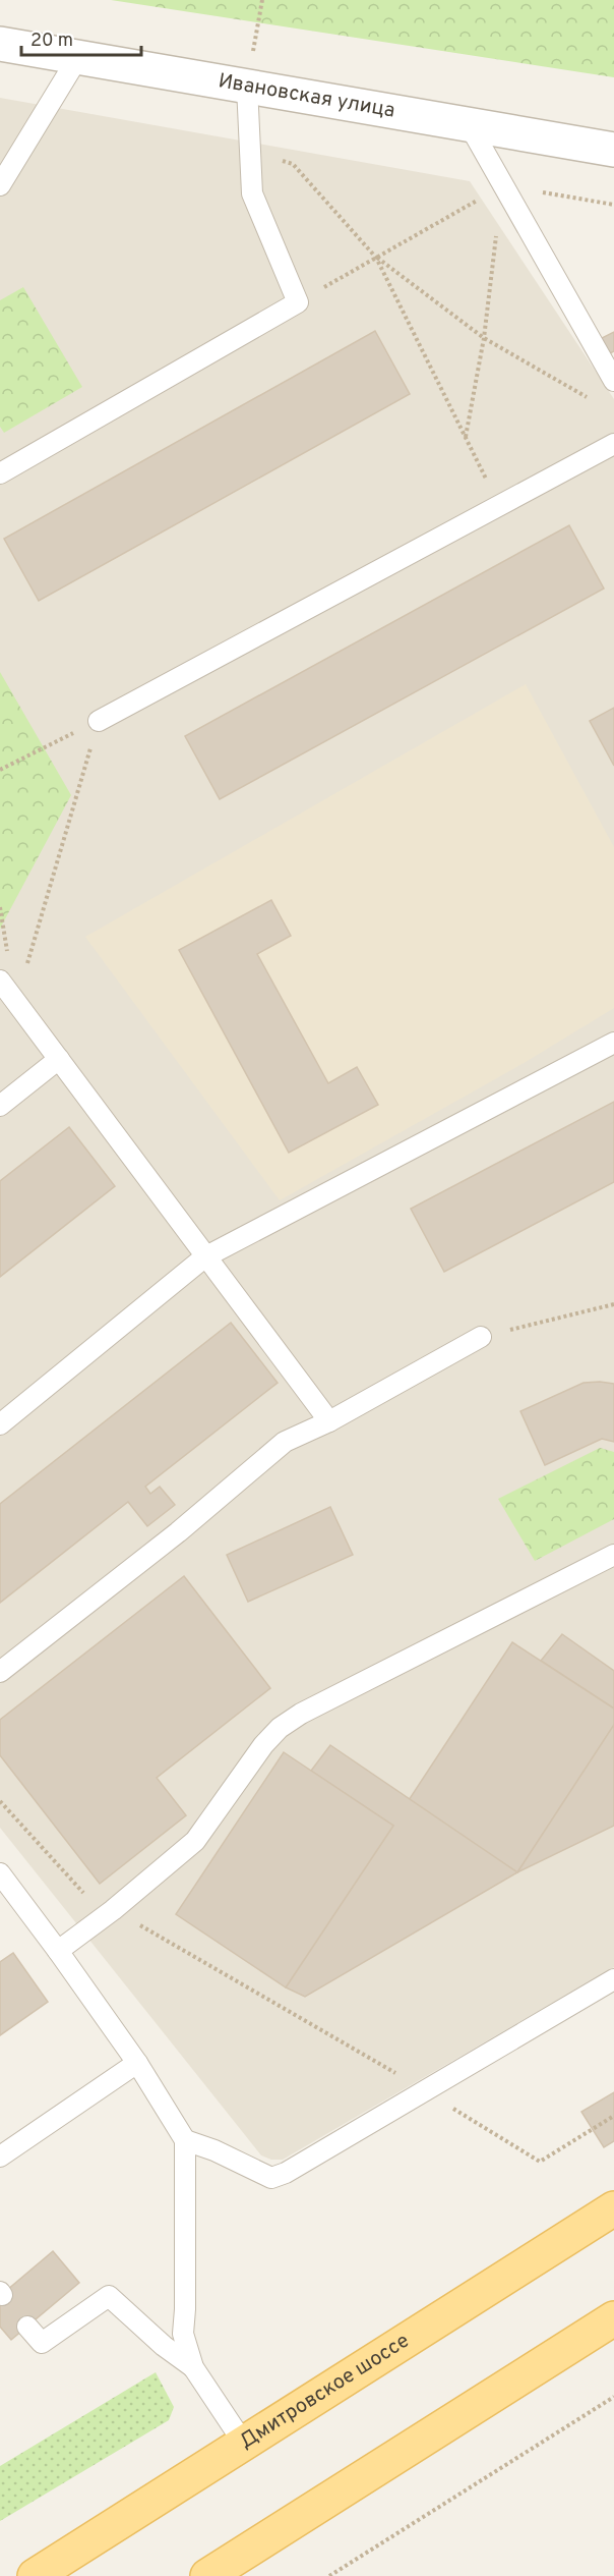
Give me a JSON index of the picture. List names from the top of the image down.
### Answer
{
  "streets": {
    "main road": ["Дмитровское шоссе"],
    "street": ["Ивановская улица"]
  },
  "scale_bar": "20 m"
}
